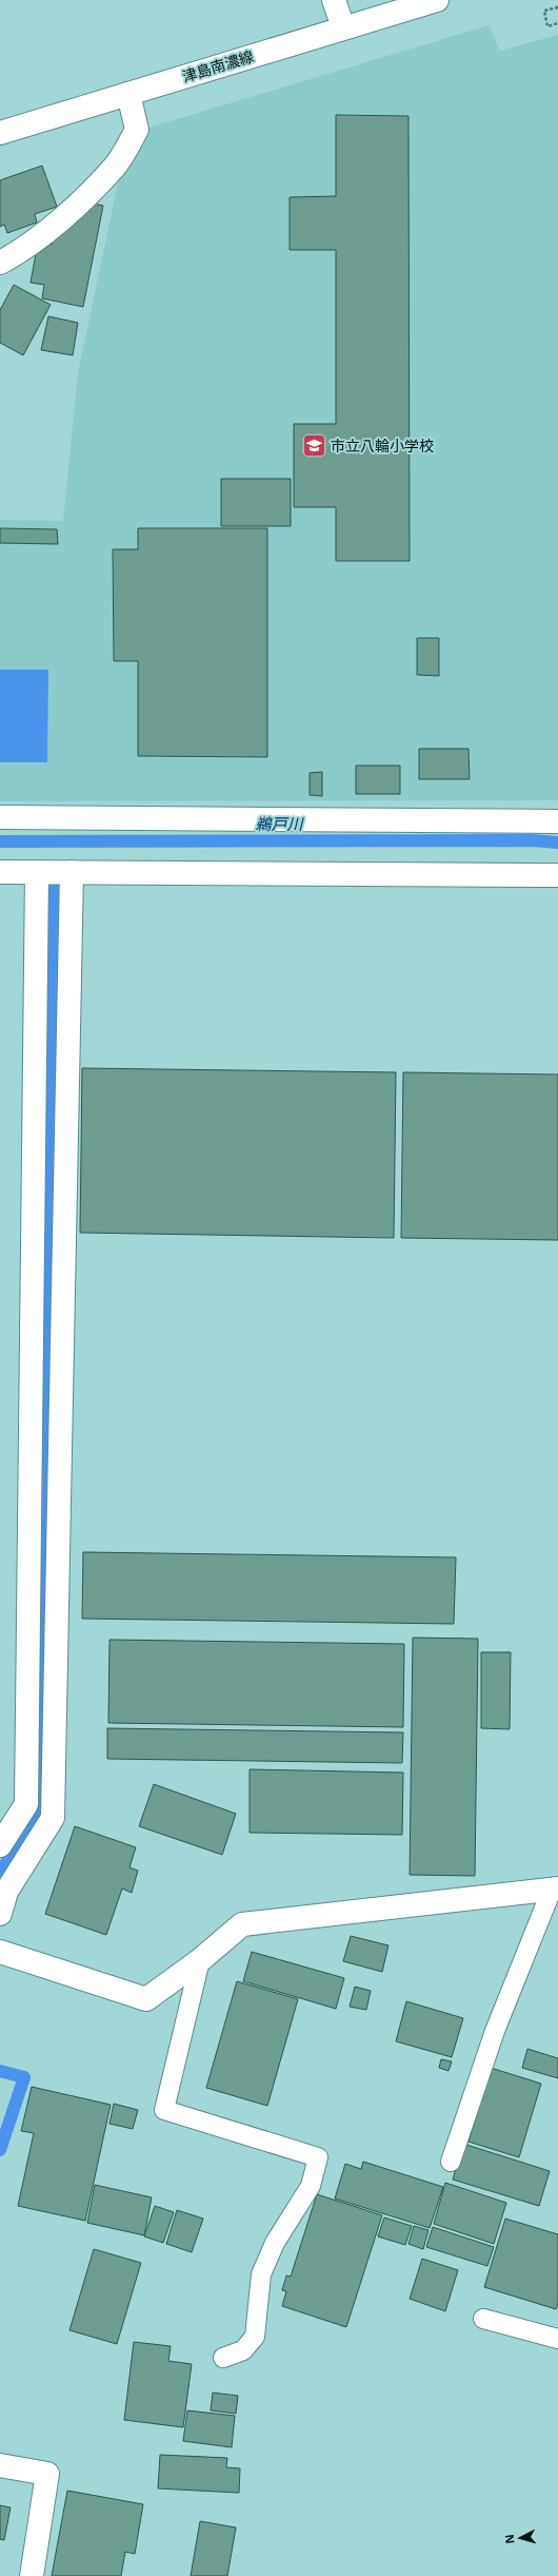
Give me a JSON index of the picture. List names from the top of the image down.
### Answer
{
  "streets": {
    "street": ["津島南濃線"]
  },
  "water": ["鵜戸川"],
  "places": {
    "school or university": ["市立八輪小学校"]
  },
  "north": "left"
}
